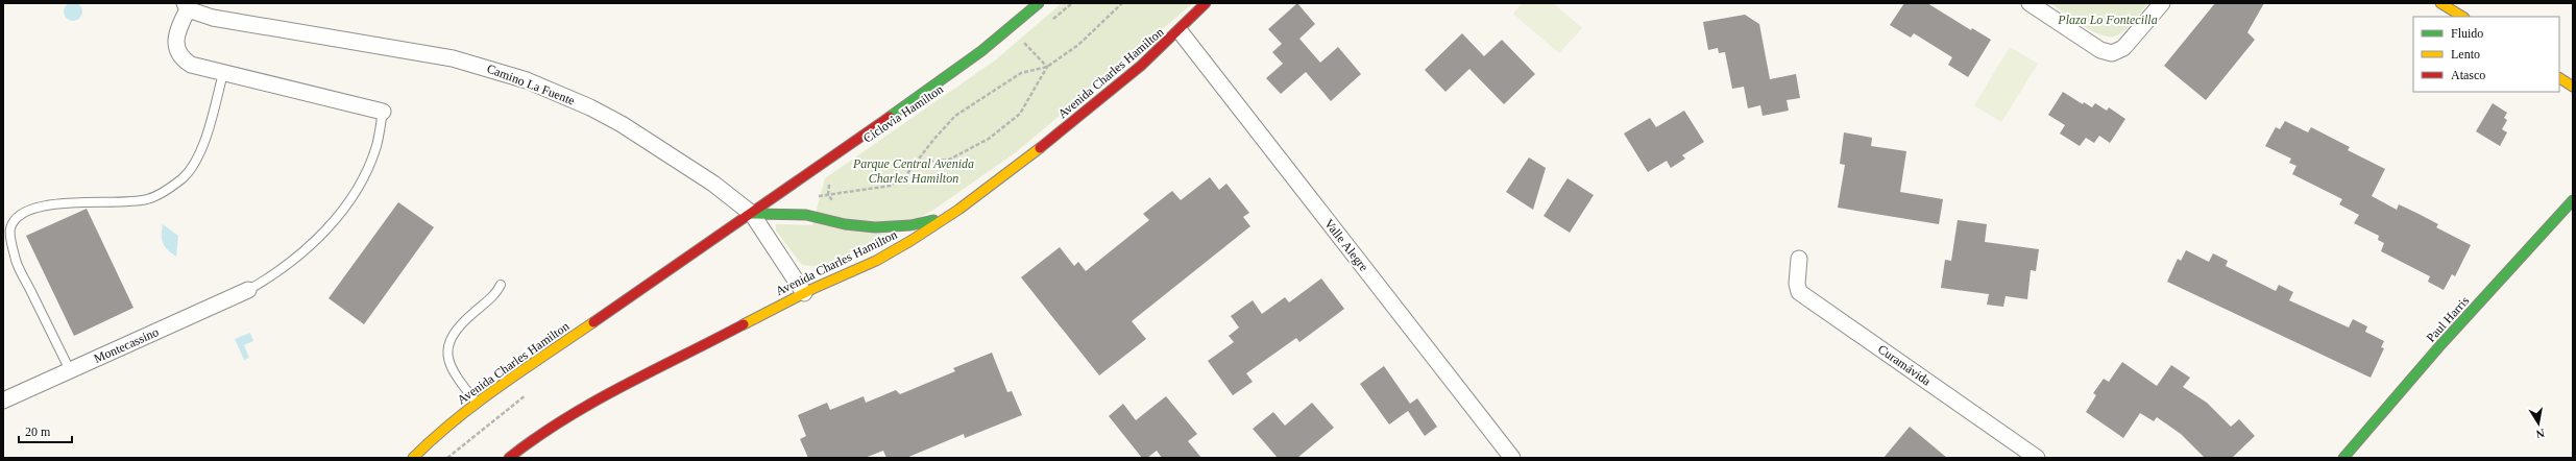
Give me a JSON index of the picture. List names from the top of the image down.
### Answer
{
  "streets": {
    "main road": ["Avenida Charles Hamilton", "Paul Harris"],
    "street": [
      "Camino La Fuente",
      "Valle Alegre",
      "Montecassino",
      "Curamávida"
    ]
  },
  "crossings": [
    ["Avenida Charles Hamilton", "Camino La Fuente"],
    ["Avenida Charles Hamilton", "Valle Alegre"]
  ],
  "parks": ["Plaza Lo Fontecilla", "Parque Central Avenida Charles Hamilton"],
  "legend": ["Fluido", "Lento", "Atasco"],
  "scale_bar": "20 m",
  "north": "bottom"
}
